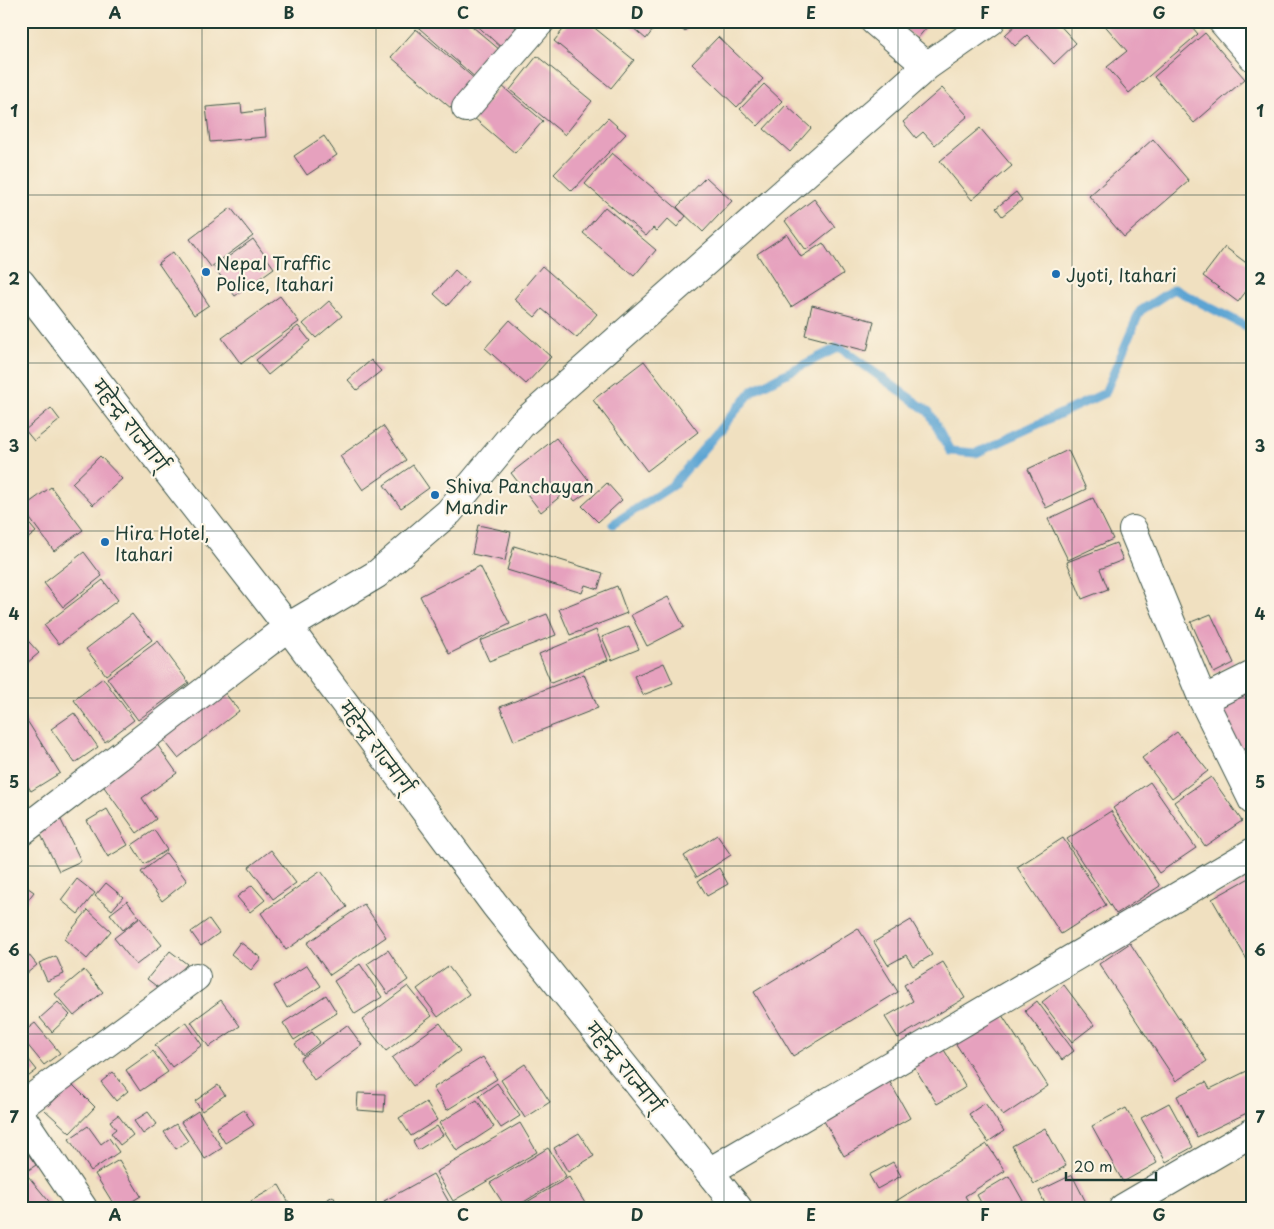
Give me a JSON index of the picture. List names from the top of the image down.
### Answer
{
  "streets": {
    "main road": ["महेन्द्र राज्मार्ग्"]
  },
  "places": [
    "Nepal Traffic Police, Itahari",
    "Jyoti, Itahari",
    "Shiva Panchayan Mandir",
    "Hira Hotel, Itahari"
  ],
  "scale_bar": "20 m",
  "grid": {
    "columns": [
      "A",
      "B",
      "C",
      "D",
      "E",
      "F",
      "G"
    ],
    "rows": [
      "1",
      "2",
      "3",
      "4",
      "5",
      "6",
      "7"
    ]
  }
}
